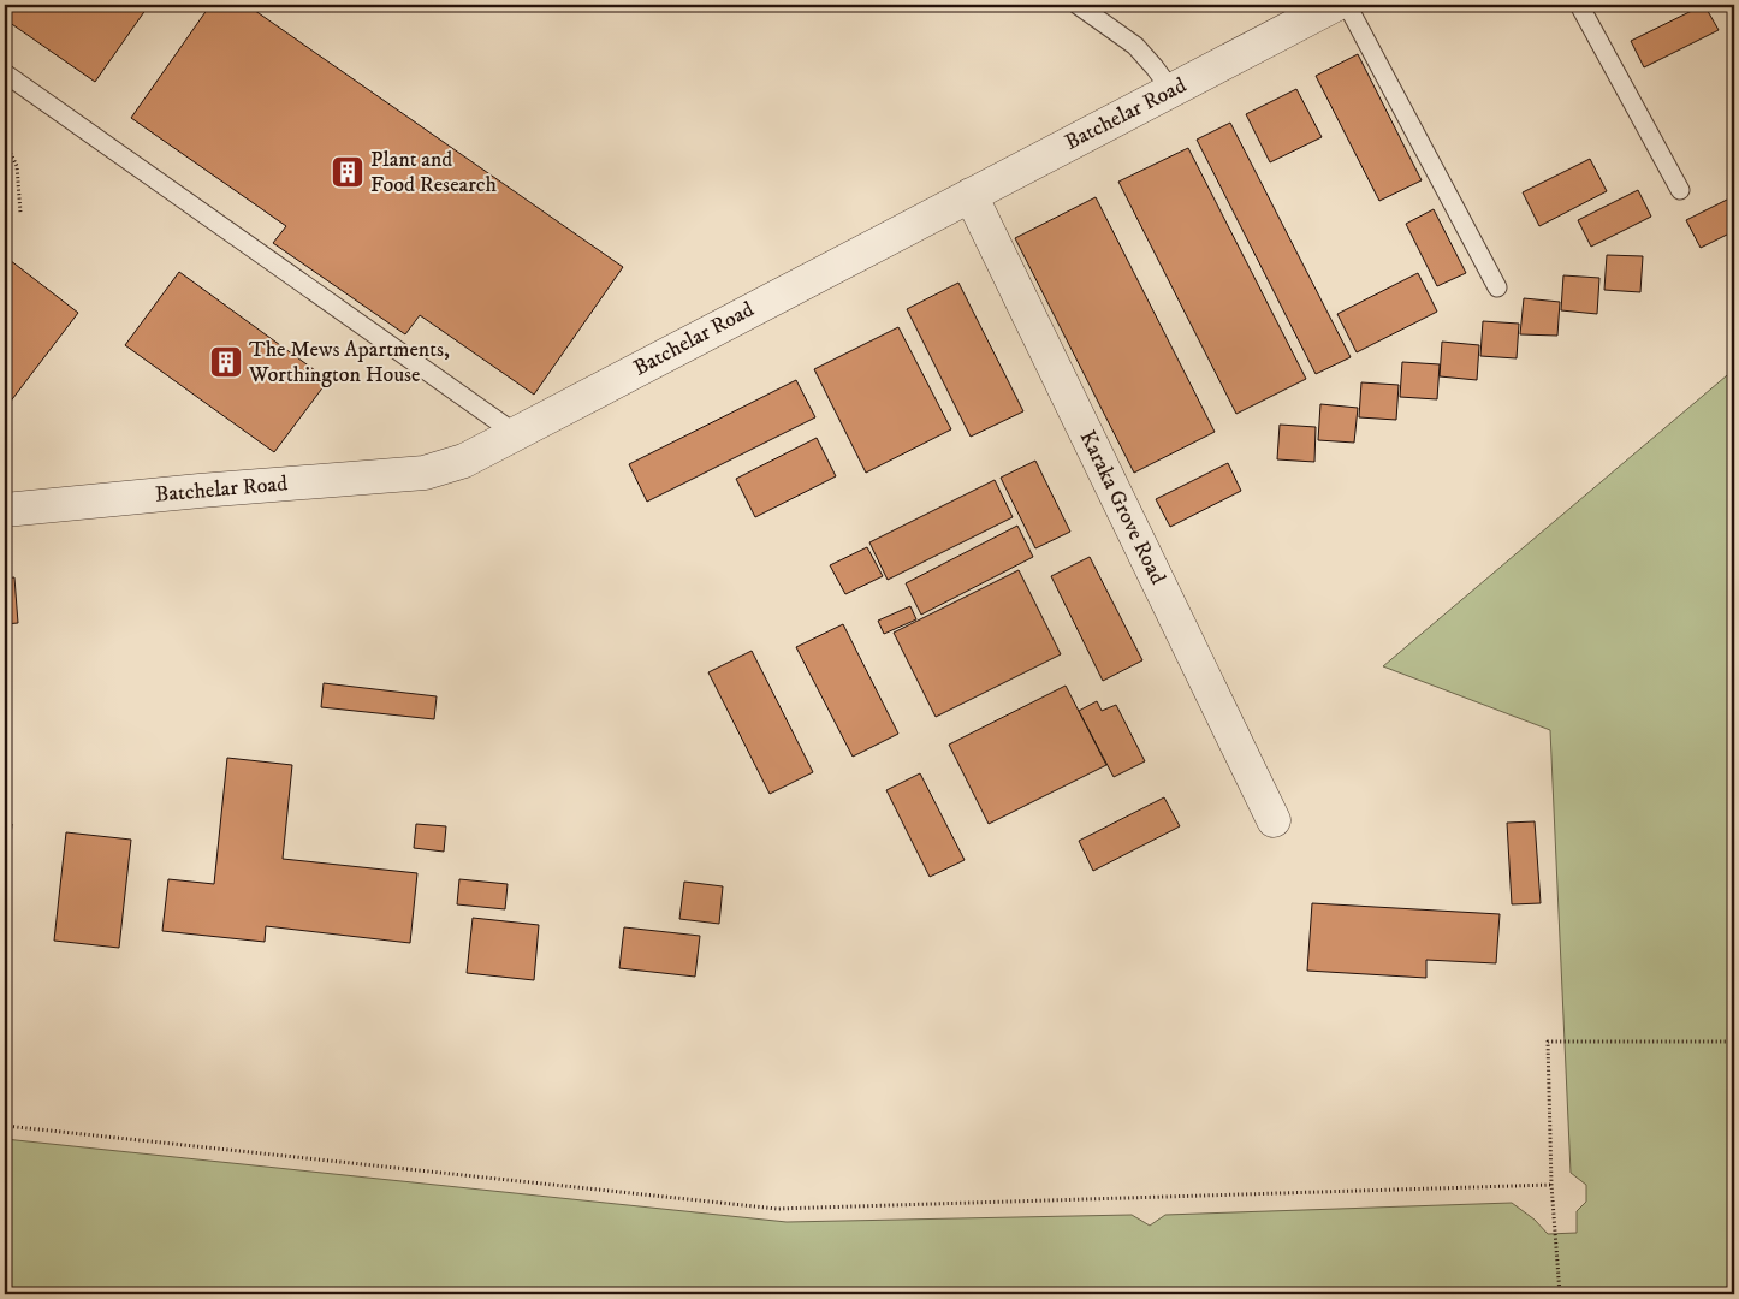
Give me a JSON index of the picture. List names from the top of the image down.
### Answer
{
  "streets": {
    "street": ["Batchelar Road", "Karaka Grove Road"]
  },
  "crossings": [
    ["Batchelar Road", "Karaka Grove Road"]
  ],
  "places": {
    "building": ["Plant and Food Research", "The Mews Apartments, Worthington House"]
  }
}
